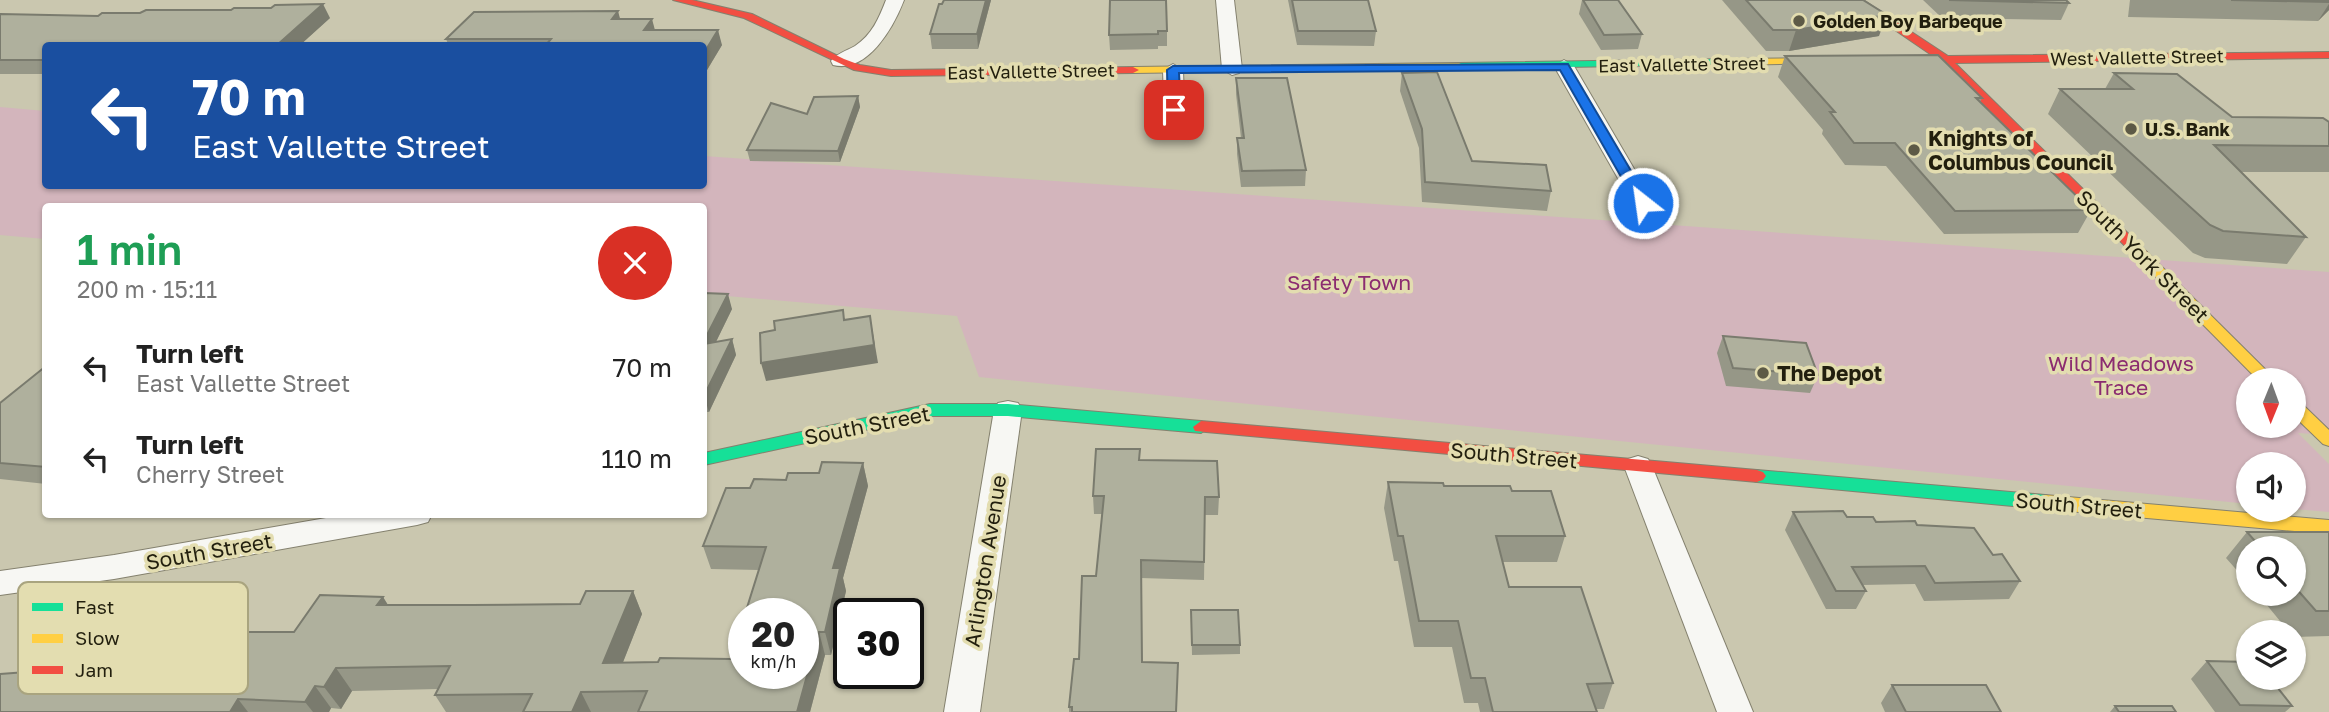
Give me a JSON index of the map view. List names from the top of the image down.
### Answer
{
  "streets": {
    "street": [
      "West Vallette Street",
      "East Vallette Street",
      "South York Street",
      "South Street",
      "Arlington Avenue"
    ]
  },
  "crossings": [
    ["West Vallette Street", "South York Street"],
    ["South Street", "Arlington Avenue"]
  ],
  "parks": ["Safety Town", "Wild Meadows Trace"],
  "places": [
    "Golden Boy Barbeque",
    "U.S. Bank",
    "Knights of Columbus Council",
    "The Depot"
  ],
  "legend": ["Fast", "Slow", "Jam"],
  "north": "bottom",
  "page": {
    "turn": ["70 m", "East Vallette Street"],
    "heading": ["1 min", "200 m · 15:11"],
    "list": [
      {
        "name": "Turn left",
        "note": "East Vallette Street",
        "value": "70 m"
      },
      {
        "name": "Turn left",
        "note": "Cherry Street",
        "value": "110 m"
      }
    ],
    "speed": "20 km/h",
    "limit": "30"
  }
}
